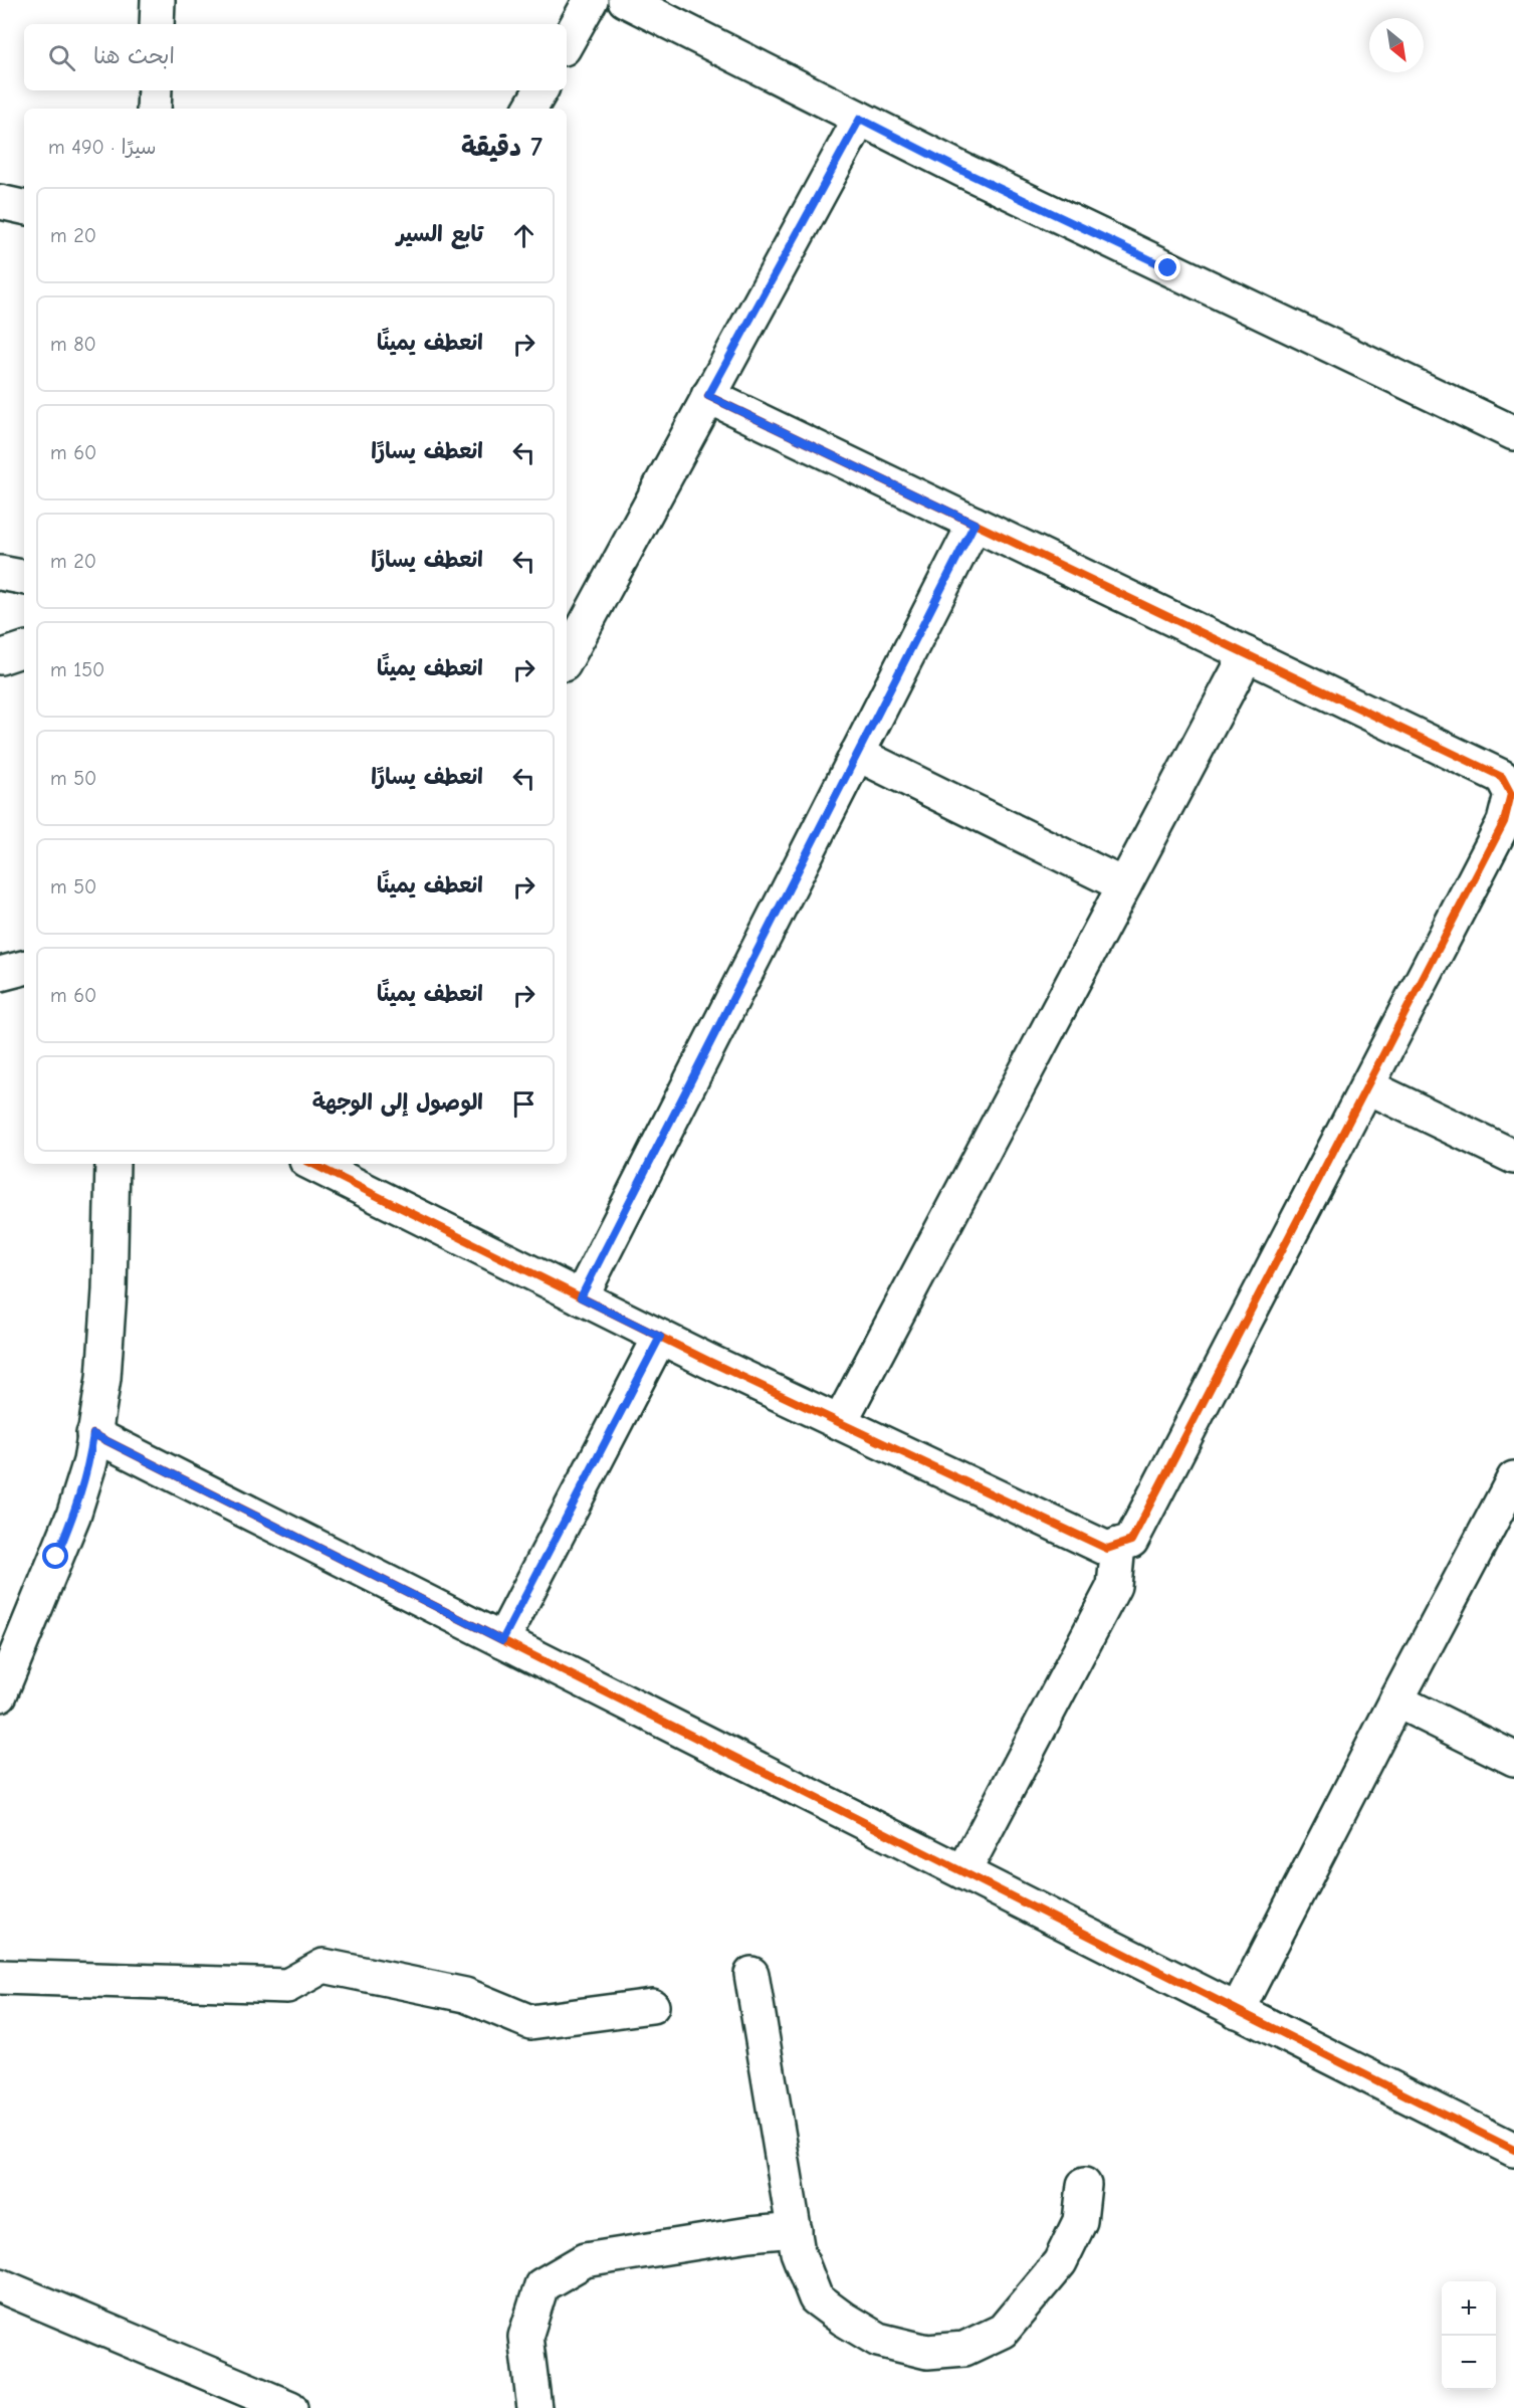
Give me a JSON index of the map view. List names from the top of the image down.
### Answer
{
  "north": "bottom right",
  "page": {
    "search": "ابحث هنا",
    "heading": ["7 دقيقة", "سيرًا · 490 m"],
    "list": [
      ["تابع السير", "20 m"],
      ["انعطف يمينًا", "80 m"],
      ["انعطف يسارًا", "60 m"],
      ["انعطف يسارًا", "20 m"],
      ["انعطف يمينًا", "150 m"],
      ["انعطف يسارًا", "50 m"],
      ["انعطف يمينًا", "50 m"],
      ["انعطف يمينًا", "60 m"],
      "الوصول إلى الوجهة"
    ],
    "map_buttons": ["+", "−"]
  }
}
